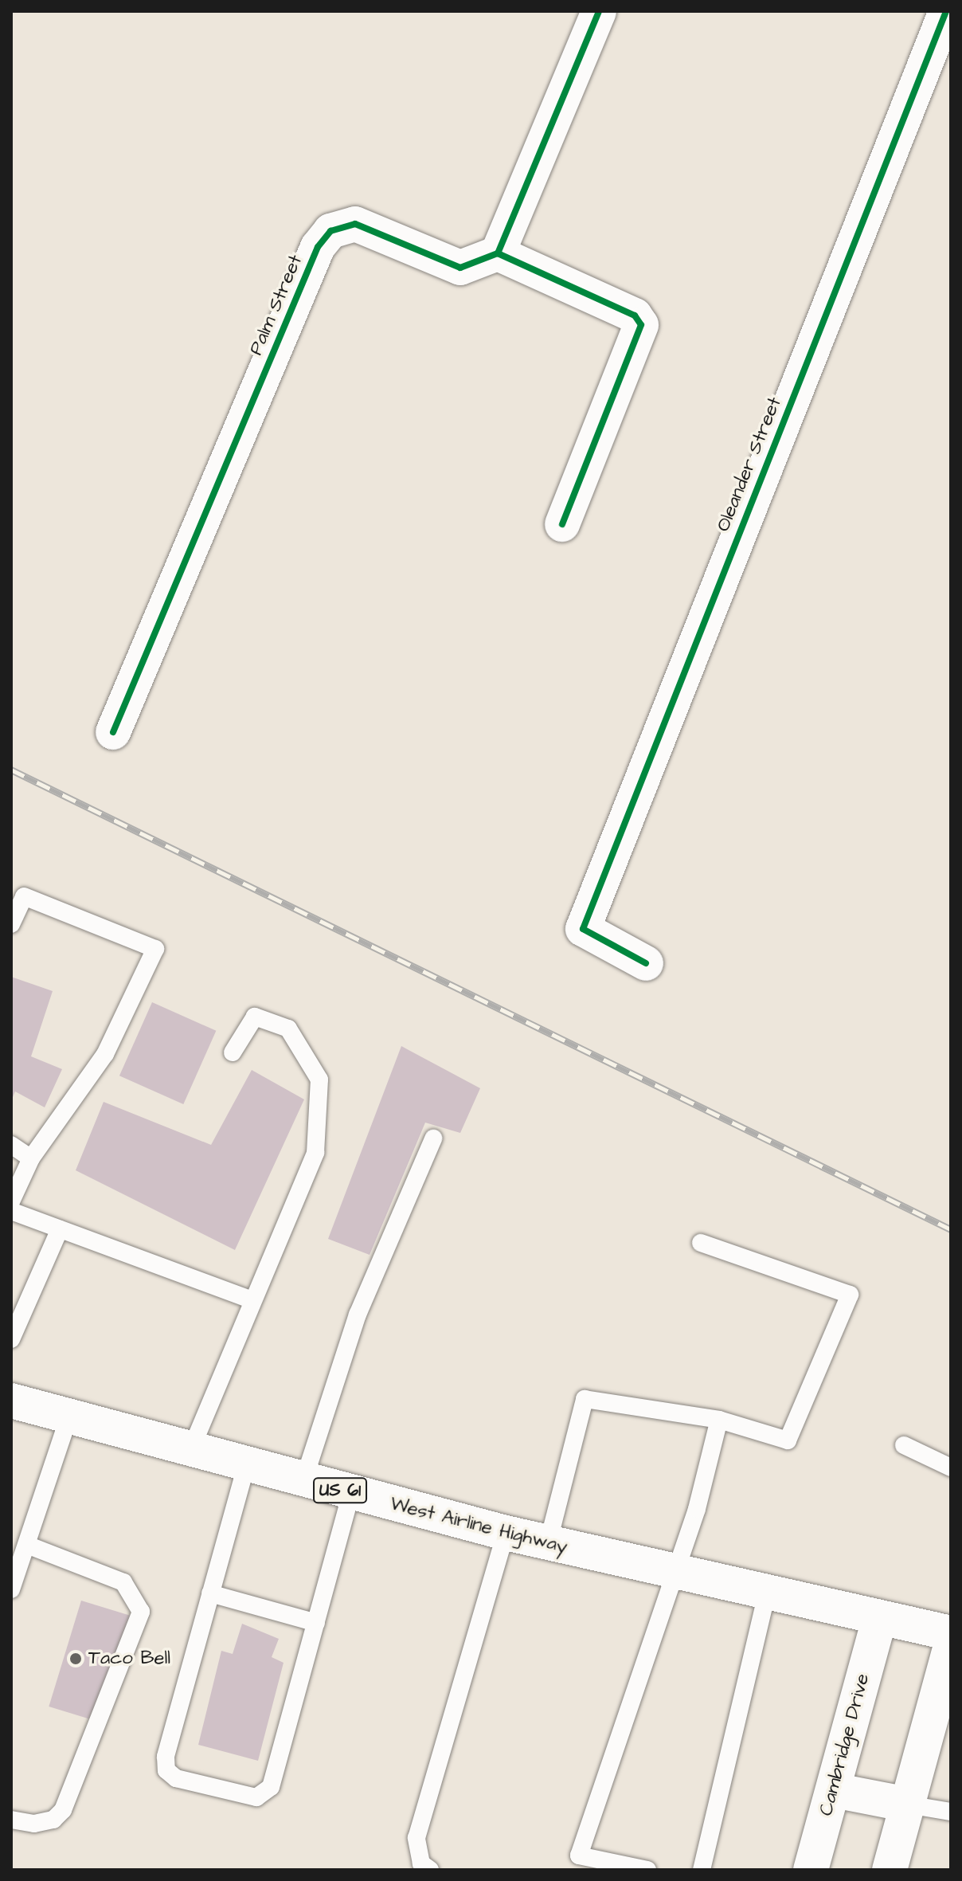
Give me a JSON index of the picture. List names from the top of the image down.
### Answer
{
  "streets": {
    "main road": [
      "Palm Street",
      "Oleander Street",
      "US 61",
      "West Airline Highway",
      "Cambridge Drive"
    ]
  },
  "crossings": [
    ["West Airline Highway", "Cambridge Drive"]
  ],
  "places": ["Taco Bell"]
}
